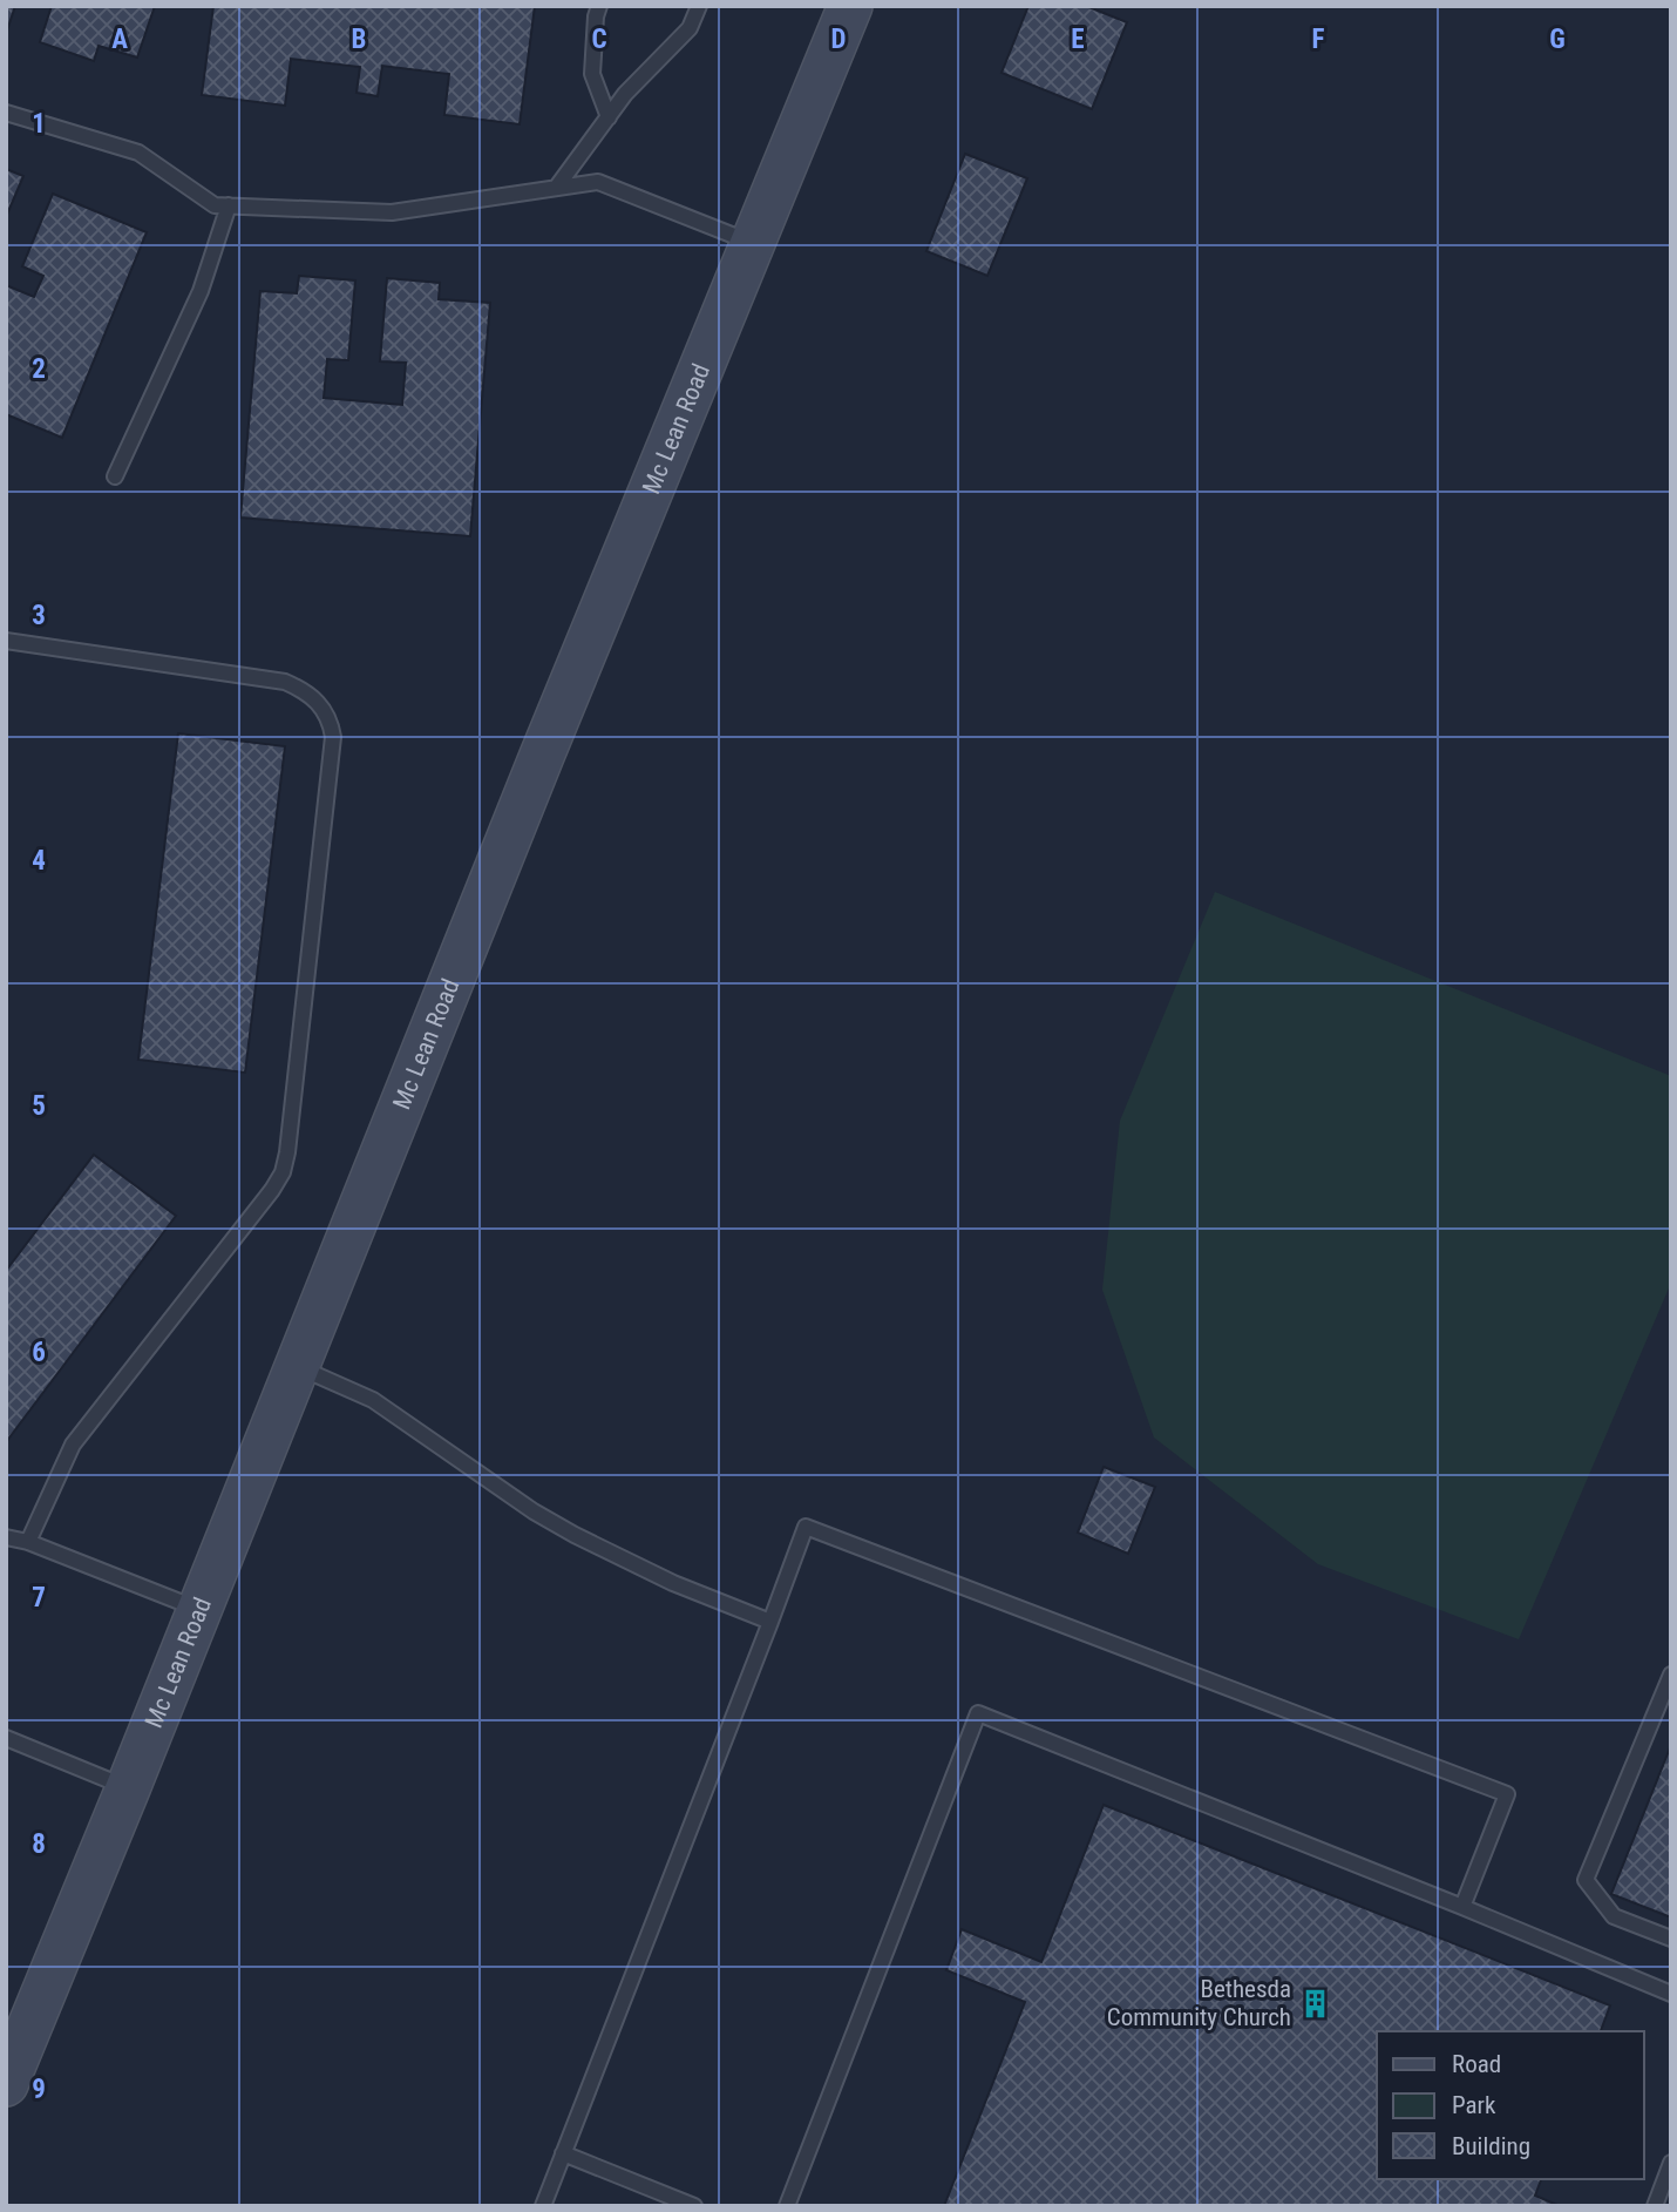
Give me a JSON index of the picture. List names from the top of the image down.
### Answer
{
  "streets": {
    "main road": ["Mc Lean Road"]
  },
  "places": {
    "building": ["Bethesda Community Church"]
  },
  "legend": ["Road", "Park", "Building"],
  "grid": {
    "columns": [
      "A",
      "B",
      "C",
      "D",
      "E",
      "F",
      "G"
    ],
    "rows": [
      "1",
      "2",
      "3",
      "4",
      "5",
      "6",
      "7",
      "8",
      "9"
    ]
  }
}
